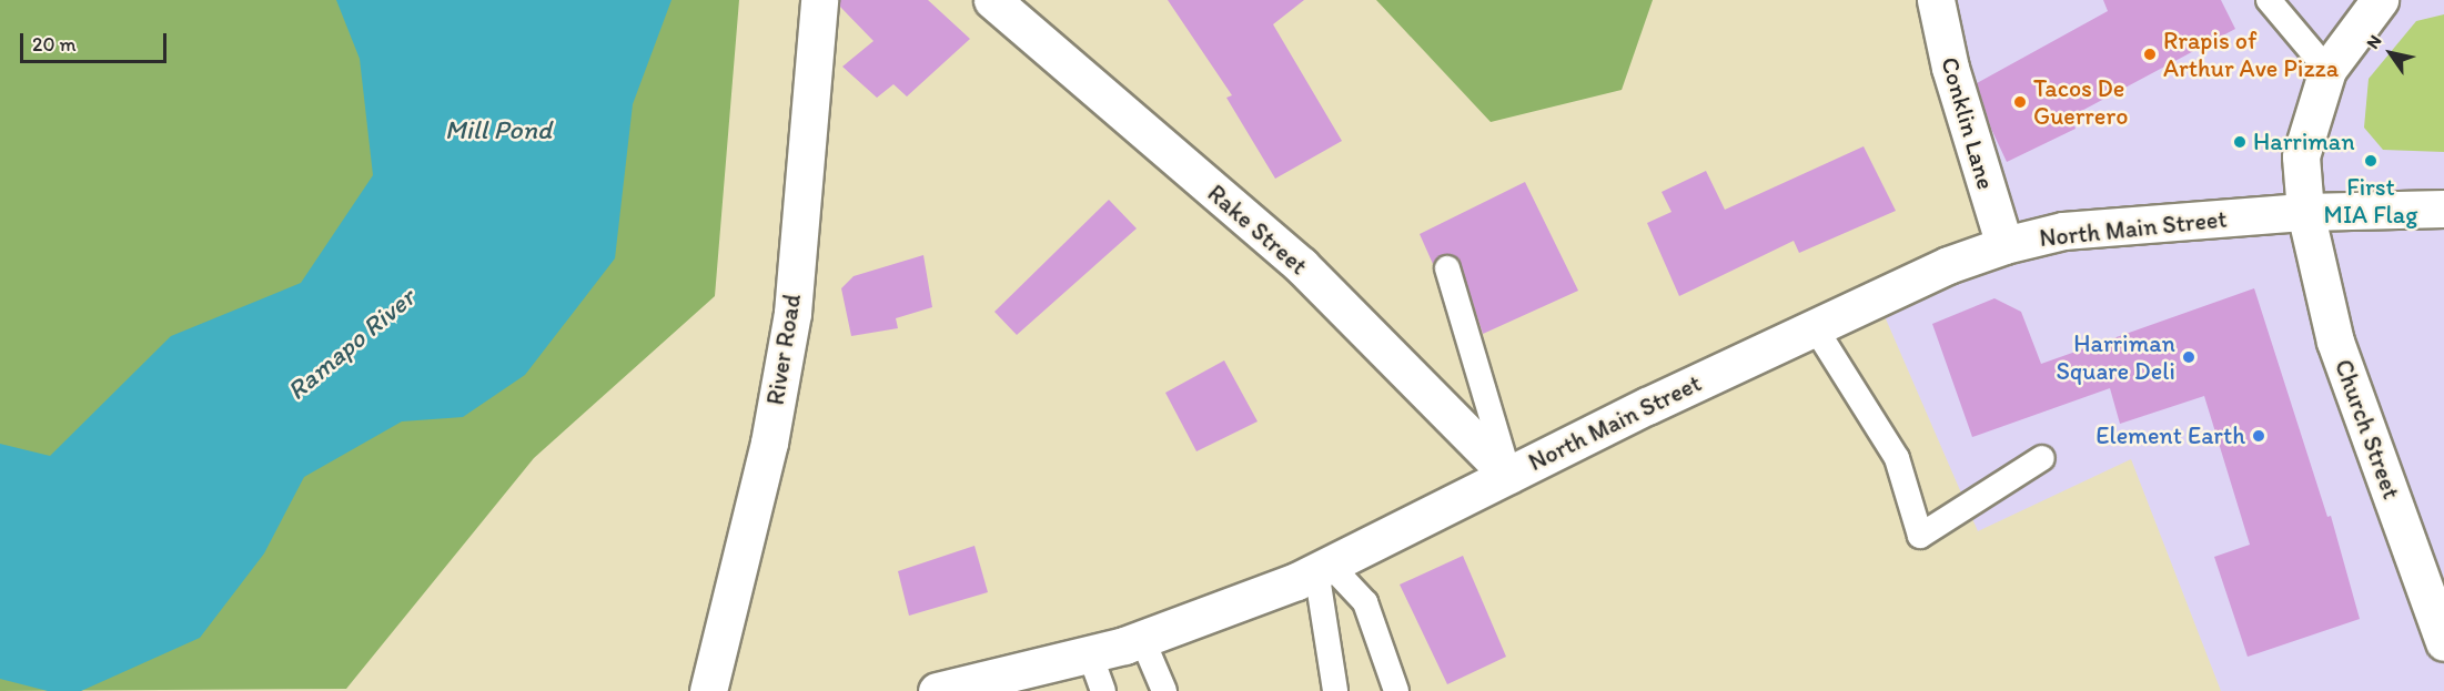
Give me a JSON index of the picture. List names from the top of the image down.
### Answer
{
  "streets": {
    "street": [
      "Conklin Lane",
      "North Main Street",
      "Rake Street",
      "River Road",
      "Church Street"
    ]
  },
  "crossings": [
    ["Conklin Lane", "North Main Street"],
    ["North Main Street", "Rake Street"],
    ["North Main Street", "Church Street"]
  ],
  "water": ["Mill Pond", "Ramapo River"],
  "places": [
    "Rrapis of Arthur Ave Pizza",
    "Tacos De Guerrero",
    "Harriman",
    "First MIA Flag",
    "Harriman Square Deli",
    "Element Earth"
  ],
  "scale_bar": "20 m",
  "north": "top left"
}
